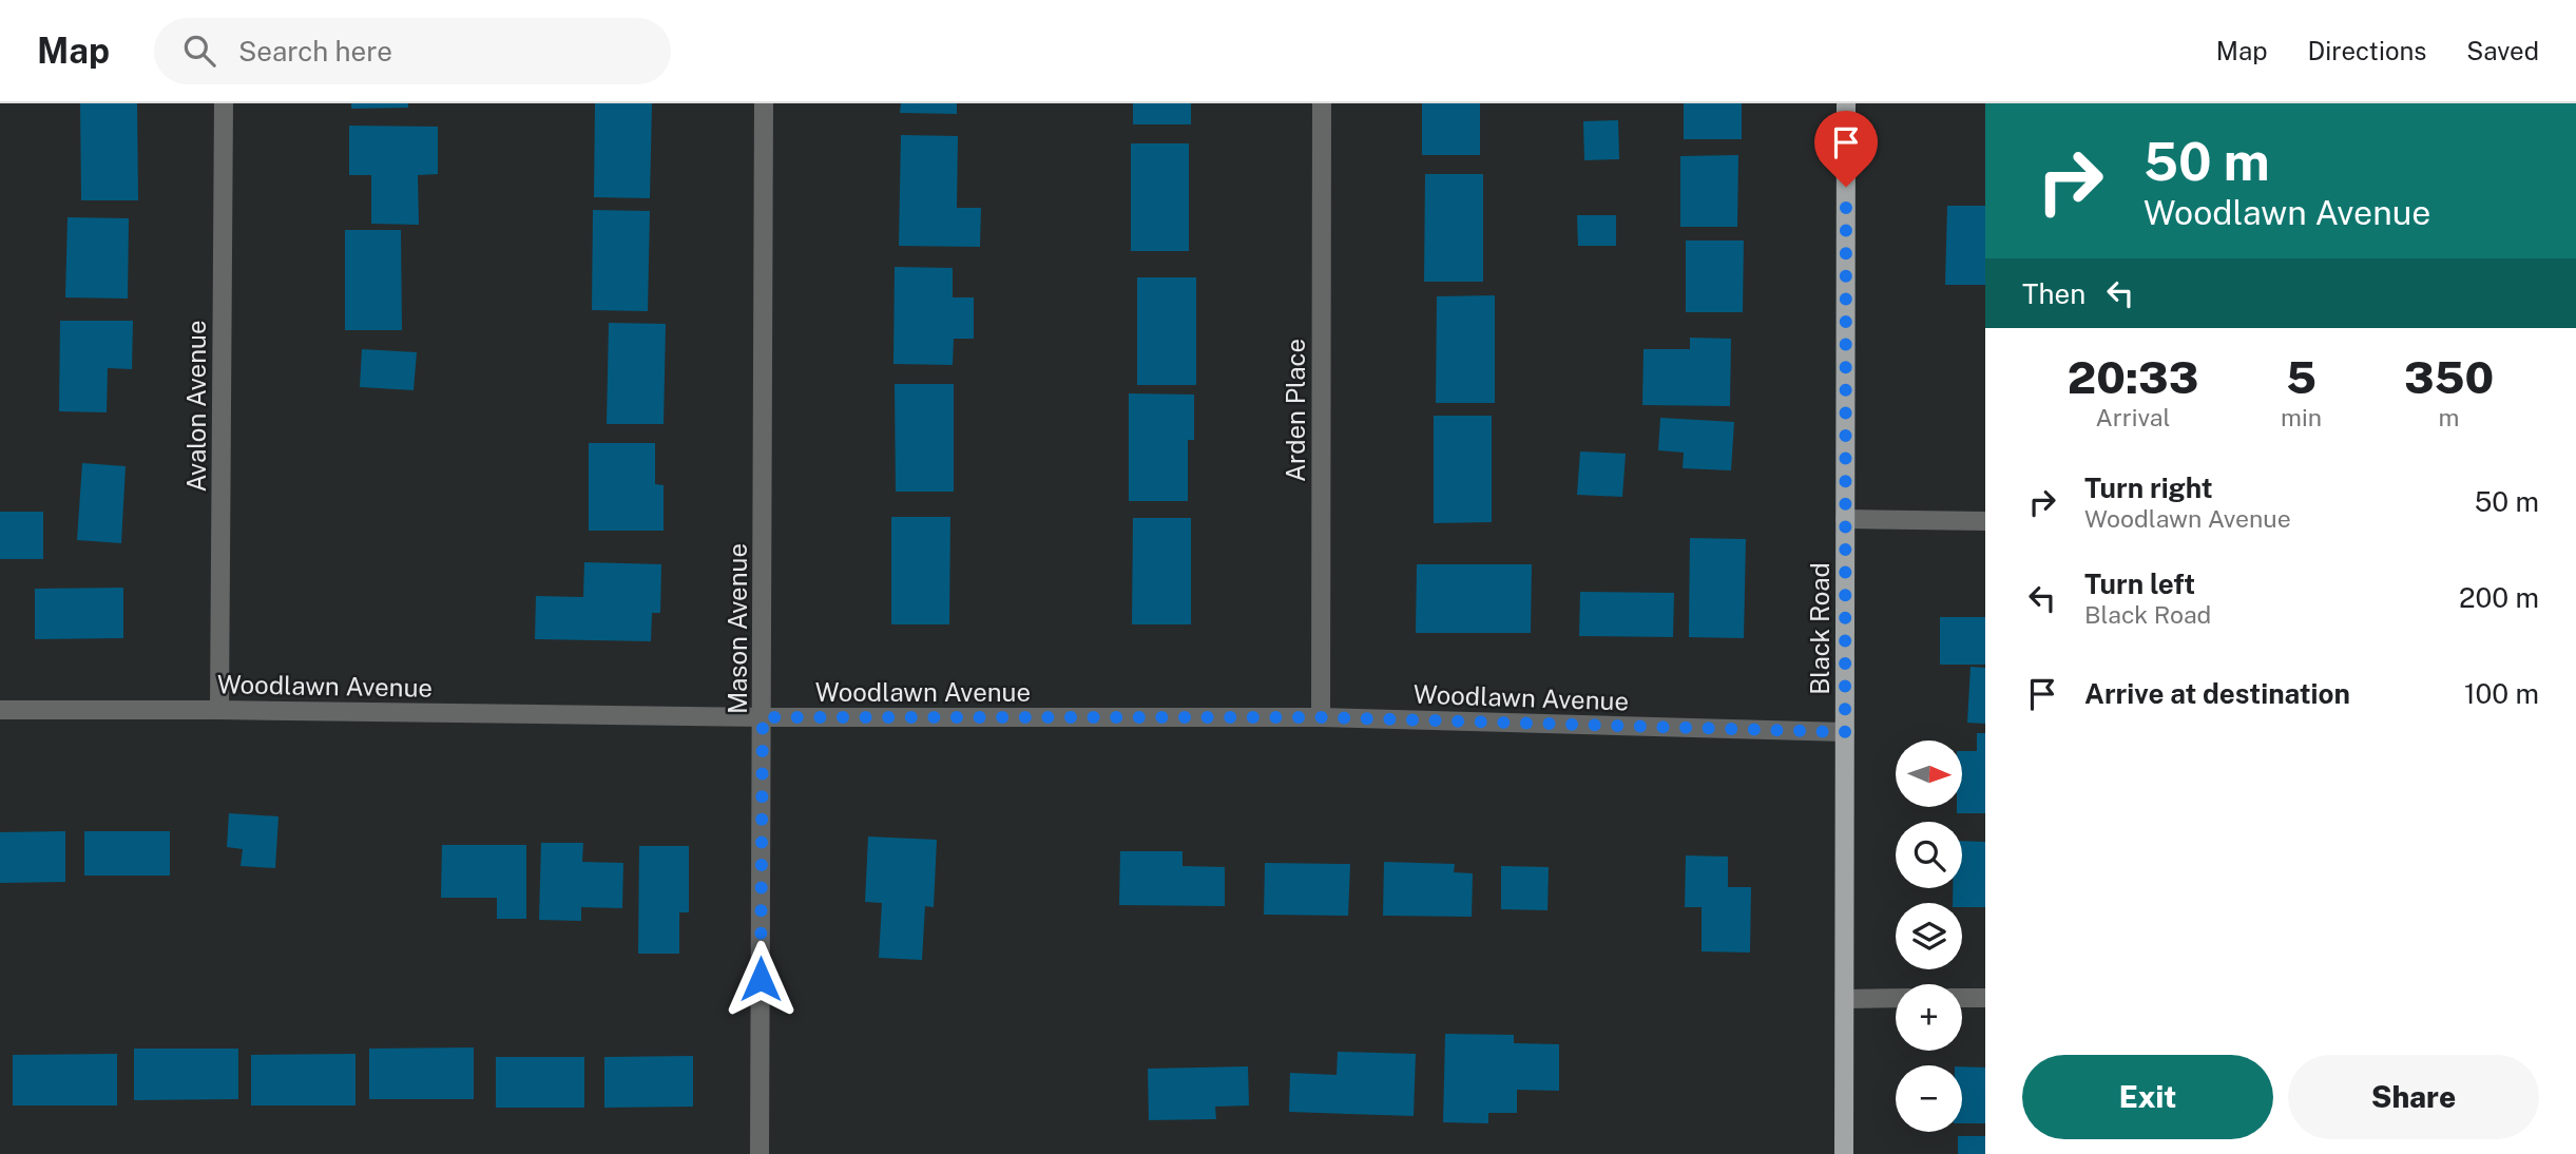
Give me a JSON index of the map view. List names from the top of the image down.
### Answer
{
  "streets": {
    "main road": ["Black Road"],
    "street": [
      "Avalon Avenue",
      "Arden Place",
      "Mason Avenue",
      "Woodlawn Avenue"
    ]
  },
  "crossings": [
    ["Avalon Avenue", "Woodlawn Avenue"],
    ["Arden Place", "Woodlawn Avenue"],
    ["Mason Avenue", "Woodlawn Avenue"],
    ["Black Road", "Woodlawn Avenue"]
  ],
  "north": "right",
  "page": {
    "header": "Map",
    "search": "Search here",
    "nav": ["Map", "Directions", "Saved"],
    "turn": ["50 m", "Woodlawn Avenue"],
    "then": "Then",
    "eta": [
      "20:33",
      "Arrival",
      "5",
      "min",
      "350",
      "m"
    ],
    "list": [
      {
        "name": "Turn right",
        "note": "Woodlawn Avenue",
        "value": "50 m"
      },
      {
        "name": "Turn left",
        "note": "Black Road",
        "value": "200 m"
      },
      {
        "name": "Arrive at destination",
        "value": "100 m"
      }
    ],
    "map_buttons": ["+", "−"],
    "buttons": ["Exit", "Share"]
  }
}
